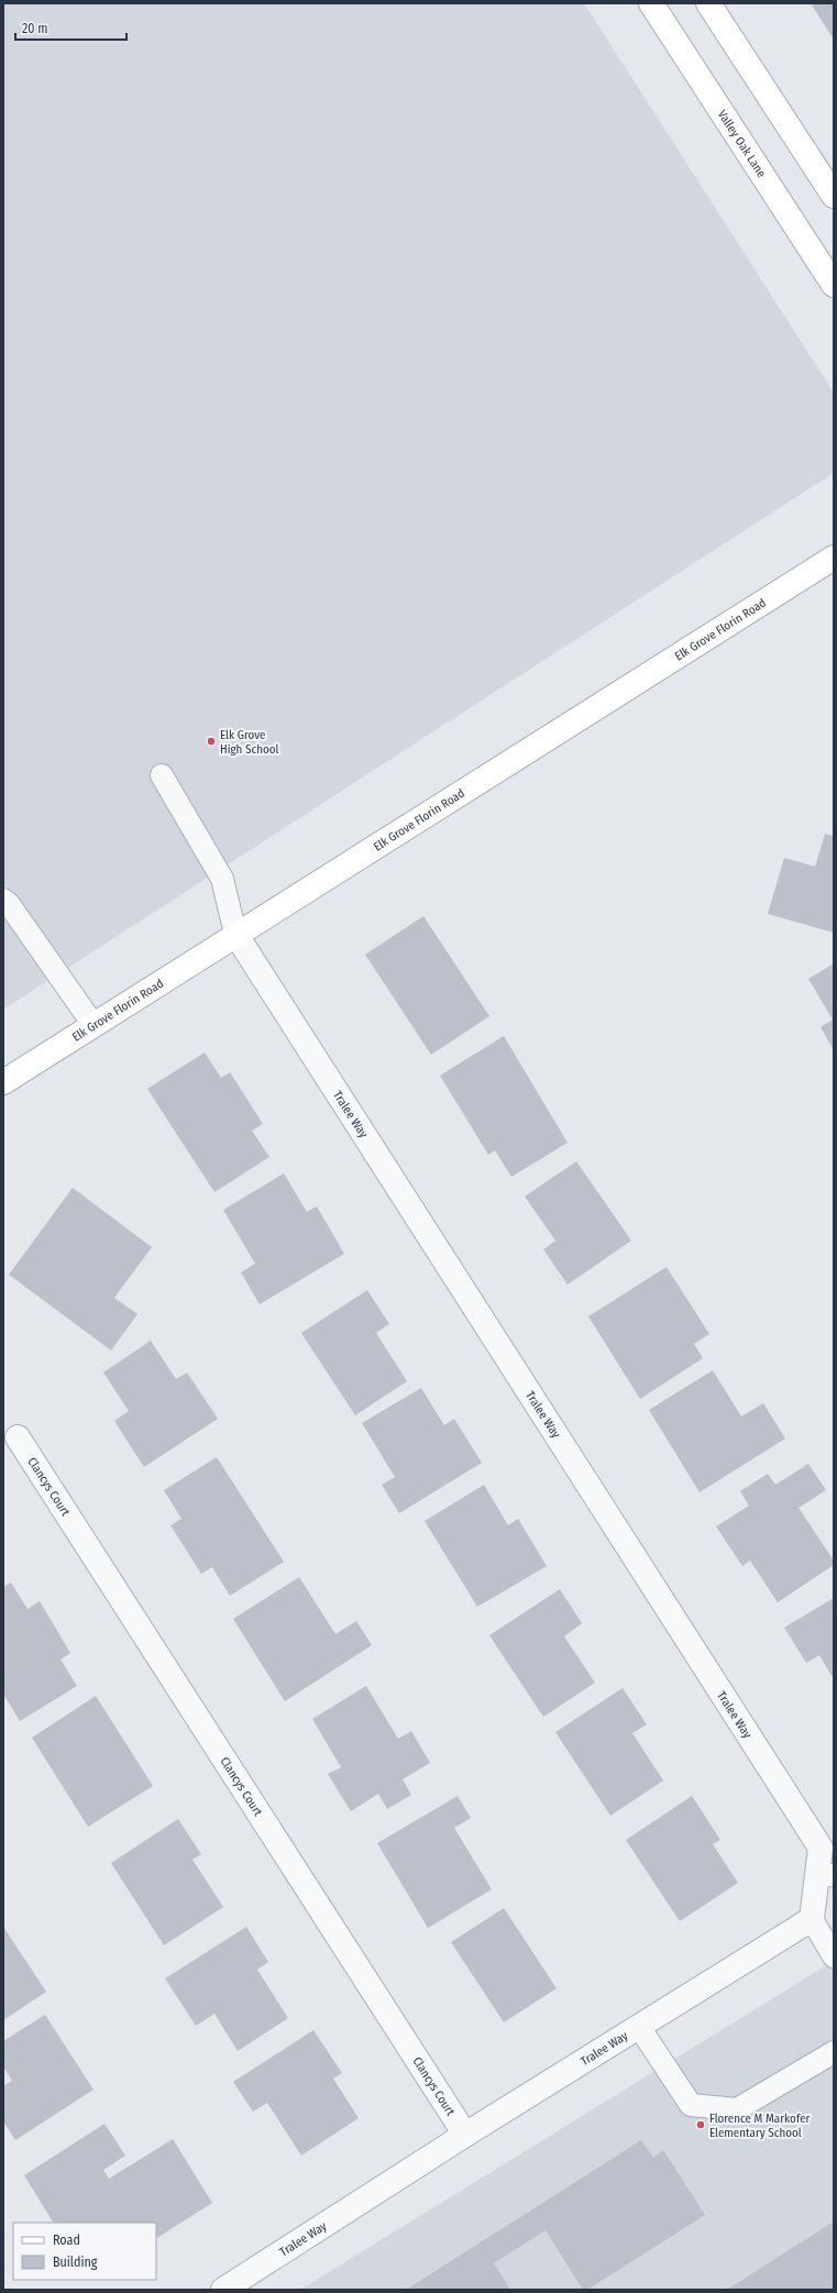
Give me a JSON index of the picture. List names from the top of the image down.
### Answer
{
  "streets": {
    "main road": ["Valley Oak Lane", "Elk Grove Florin Road"],
    "street": ["Tralee Way", "Clancys Court"]
  },
  "crossings": [
    ["Elk Grove Florin Road", "Tralee Way"],
    ["Tralee Way", "Clancys Court"]
  ],
  "places": ["Elk Grove High School", "Florence M Markofer Elementary School"],
  "legend": ["Road", "Building"],
  "scale_bar": "20 m"
}
